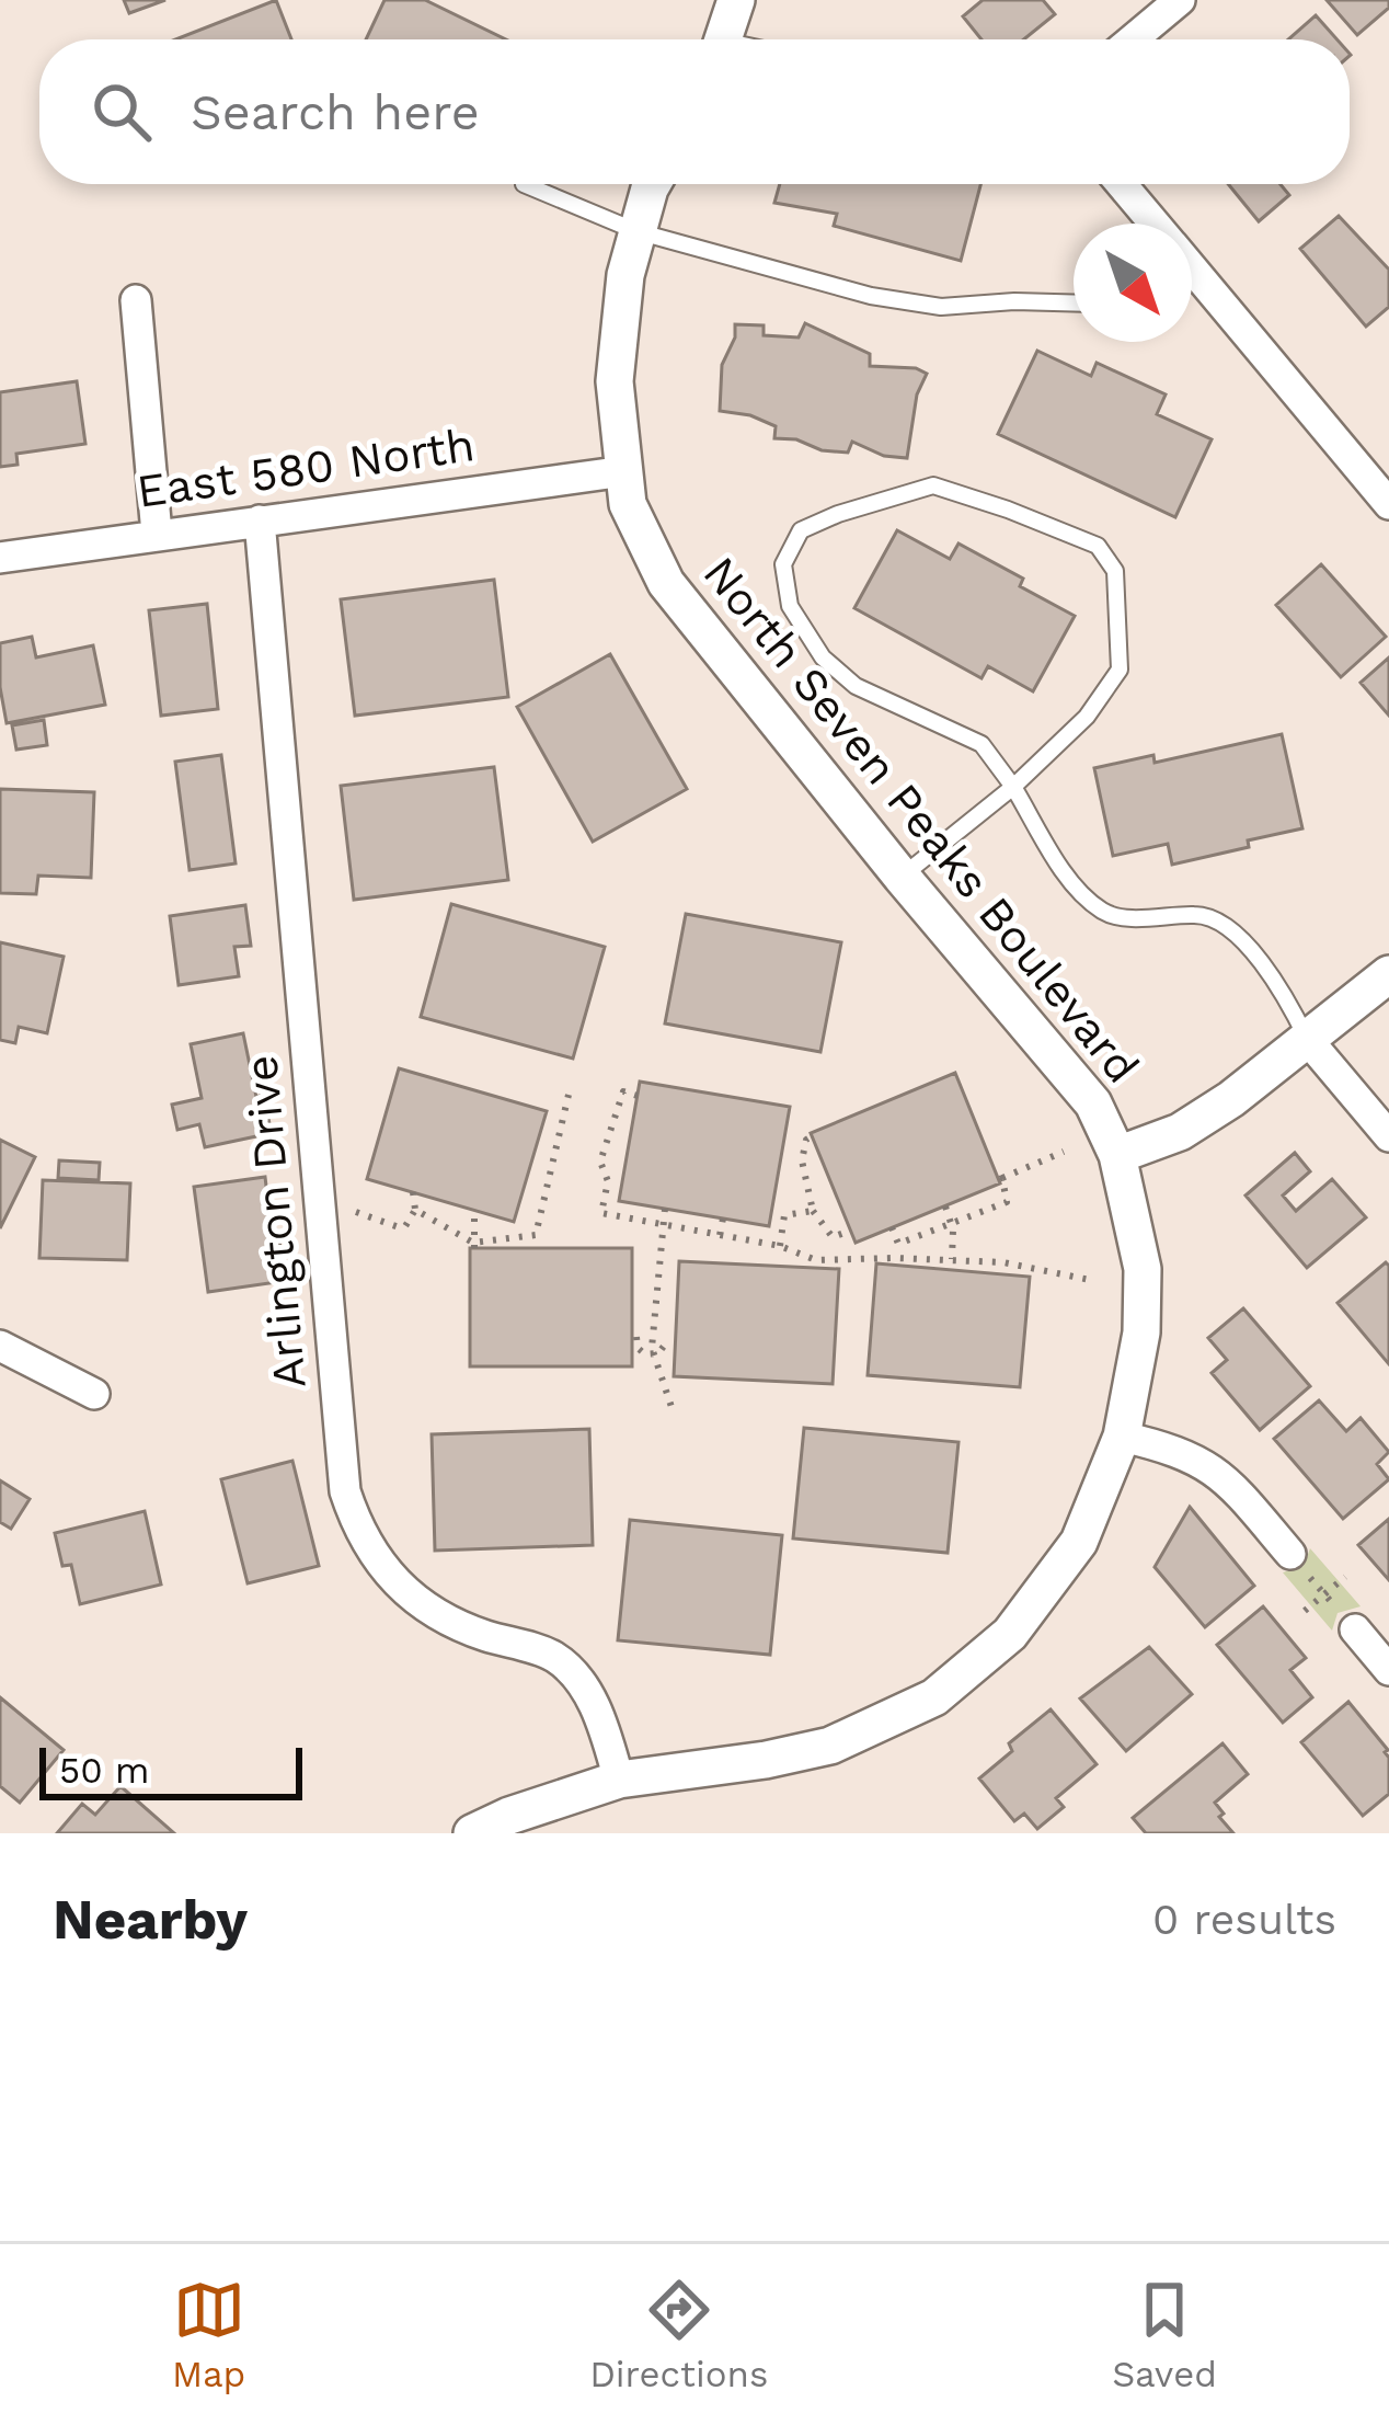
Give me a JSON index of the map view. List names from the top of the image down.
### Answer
{
  "streets": {
    "street": ["East 580 North", "North Seven Peaks Boulevard", "Arlington Drive"]
  },
  "crossings": [
    ["East 580 North", "North Seven Peaks Boulevard"],
    ["East 580 North", "Arlington Drive"],
    ["North Seven Peaks Boulevard", "Arlington Drive"]
  ],
  "scale_bar": "50 m",
  "north": "bottom right",
  "page": {
    "search": "Search here",
    "scale": "50 m",
    "heading": ["Nearby", "0 results"],
    "nav": ["Map", "Directions", "Saved"]
  }
}
